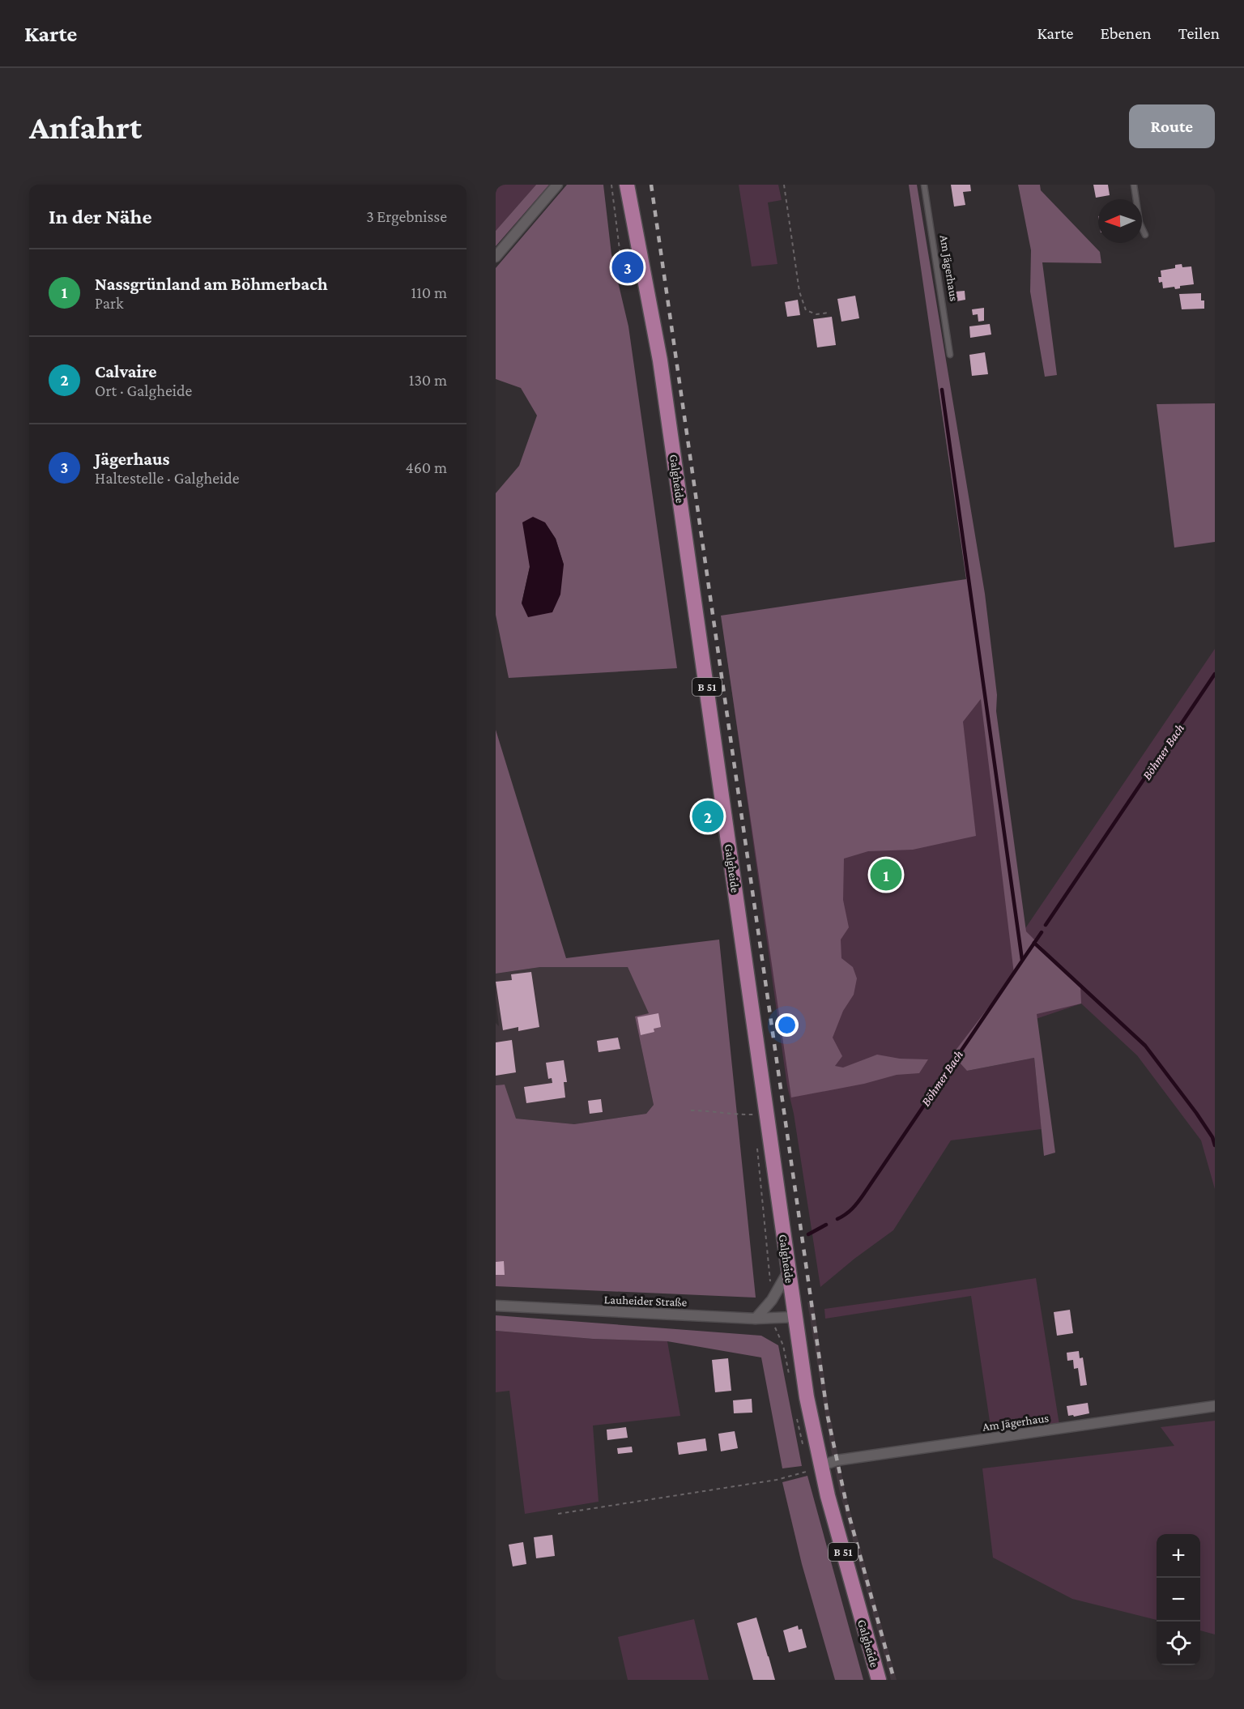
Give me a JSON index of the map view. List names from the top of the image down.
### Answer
{
  "streets": {
    "main road": ["Galgheide", "B 51"],
    "street": ["Am Jägerhaus", "Lauheider Straße"]
  },
  "crossings": [
    ["Am Jägerhaus", "Galgheide"],
    ["Galgheide", "Lauheider Straße"]
  ],
  "water": ["Böhmer Bach"],
  "north": "left",
  "page": {
    "header": "Karte",
    "nav": ["Karte", "Ebenen", "Teilen"],
    "buttons": "Route",
    "title": "Anfahrt",
    "heading": ["In der Nähe", "3 Ergebnisse"],
    "list": [
      {
        "mark": "1",
        "name": "Nassgrünland am Böhmerbach",
        "note": "Park",
        "value": "110 m"
      },
      {
        "mark": "2",
        "name": "Calvaire",
        "note": "Ort · Galgheide",
        "value": "130 m"
      },
      {
        "mark": "3",
        "name": "Jägerhaus",
        "note": "Haltestelle · Galgheide",
        "value": "460 m"
      }
    ],
    "pins": ["3", "2", "1"],
    "map_buttons": ["+", "−"]
  }
}
